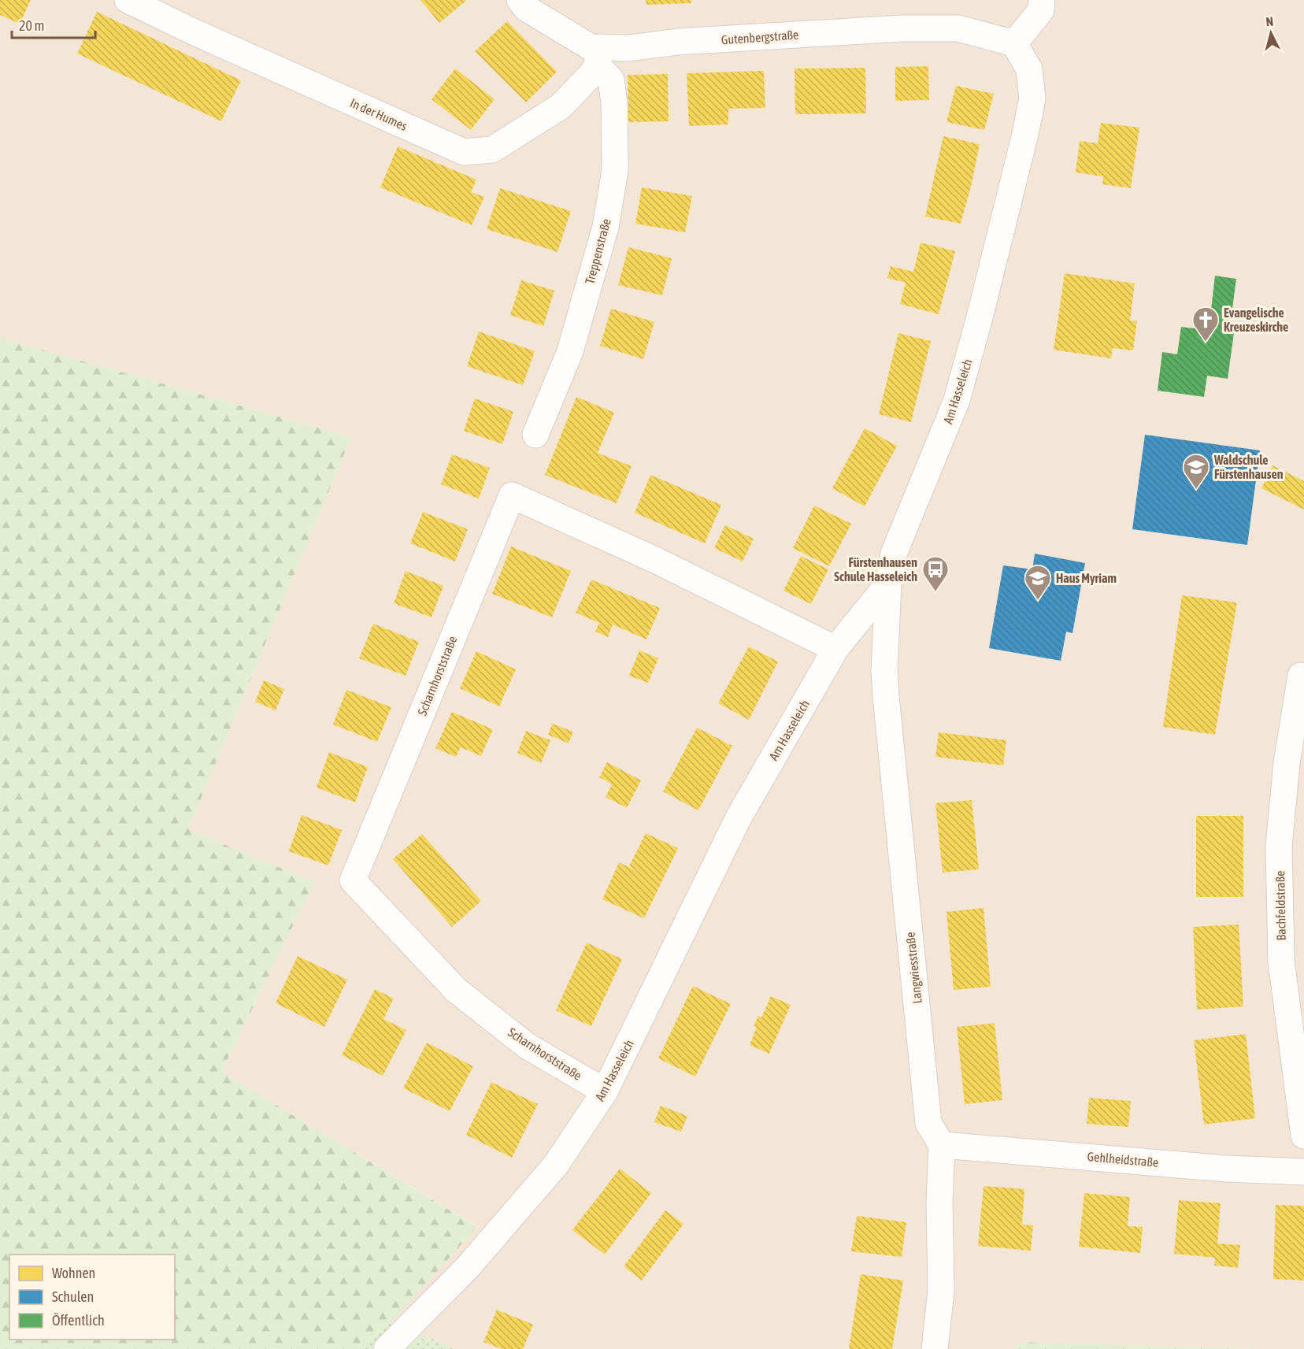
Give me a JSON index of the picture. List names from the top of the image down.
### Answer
{
  "streets": {
    "street": [
      "Gutenbergstraße",
      "In der Humes",
      "Treppenstraße",
      "Am Hasseleich",
      "Scharnhorststraße",
      "Bachfeldstraße",
      "Langwiesstraße",
      "Gehlheidstraße"
    ]
  },
  "crossings": [
    ["Gutenbergstraße", "In der Humes"],
    ["Gutenbergstraße", "Treppenstraße"],
    ["Gutenbergstraße", "Am Hasseleich"],
    ["In der Humes", "Treppenstraße"],
    ["Am Hasseleich", "Scharnhorststraße"],
    ["Am Hasseleich", "Langwiesstraße"],
    ["Langwiesstraße", "Gehlheidstraße"]
  ],
  "places": {
    "church": ["Evangelische Kreuzeskirche"],
    "school or university": ["Waldschule Fürstenhausen", "Haus Myriam"],
    "bus stop": ["Fürstenhausen Schule Hasseleich"]
  },
  "legend": ["Wohnen", "Schulen", "Öffentlich"],
  "scale_bar": "20 m",
  "north": "top"
}
